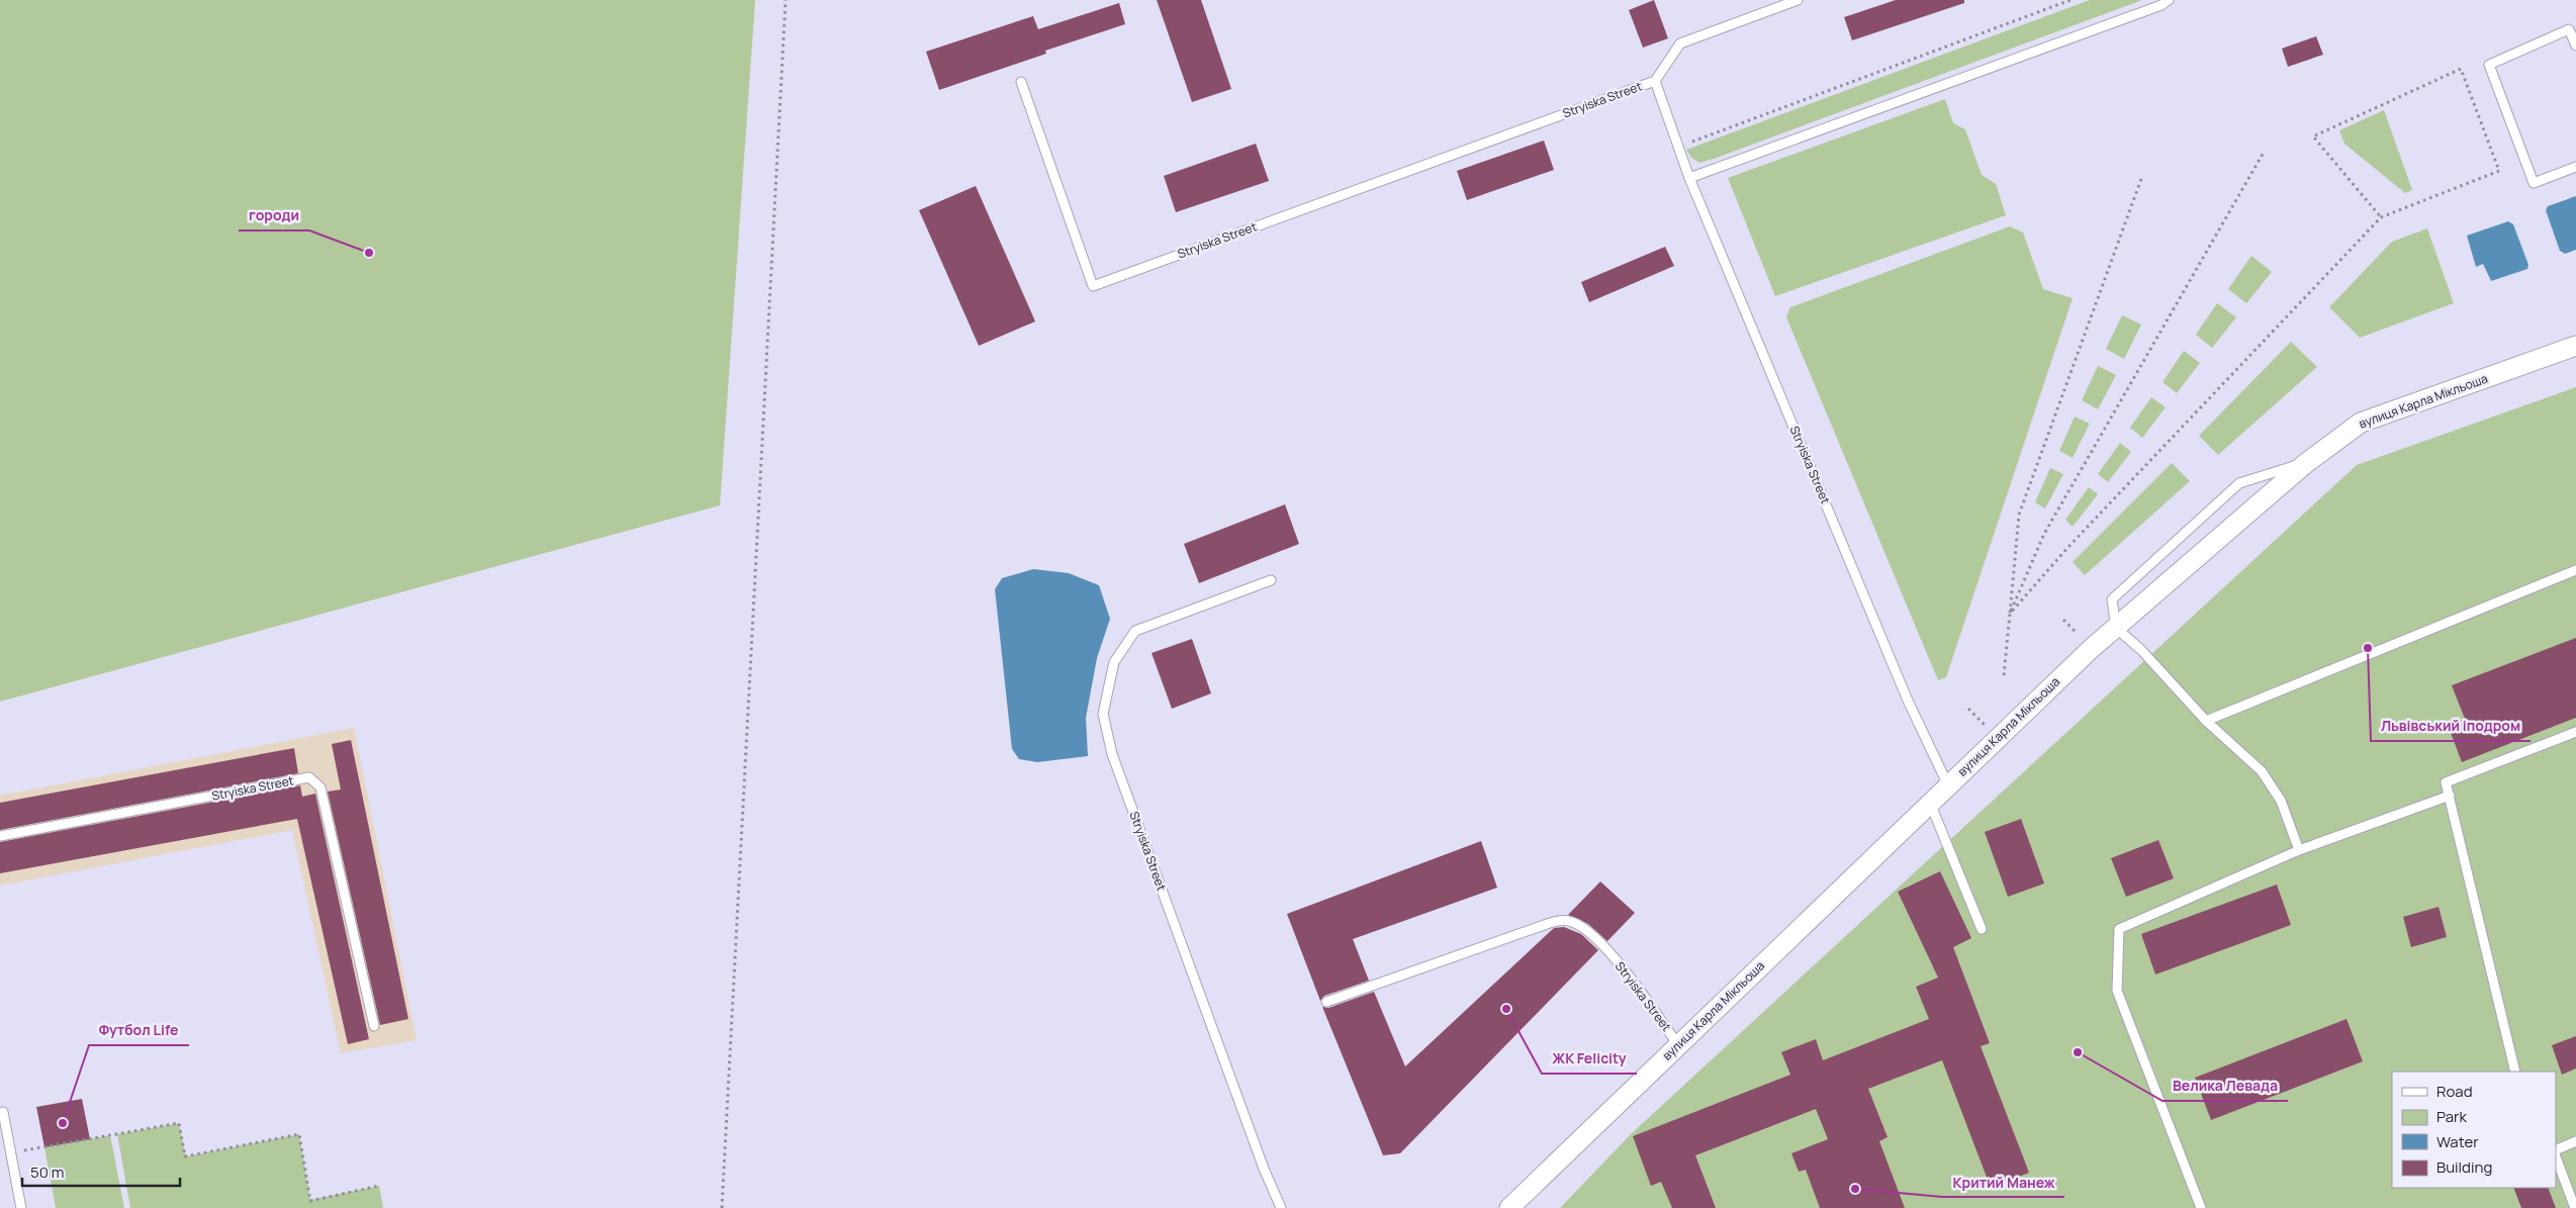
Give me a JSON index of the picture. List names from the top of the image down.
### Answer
{
  "streets": {
    "street": ["вулиця Карла Мікльоша"],
    "lane": ["Stryiska Street"]
  },
  "crossings": [
    ["Stryiska Street", "вулиця Карла Мікльоша"]
  ],
  "places": [
    "городи",
    "Львівський іподром",
    "ЖК Felicity",
    "Велика Левада",
    "Футбол Life",
    "Критий Манеж"
  ],
  "legend": [
    "Road",
    "Park",
    "Water",
    "Building"
  ],
  "scale_bar": "50 m"
}
